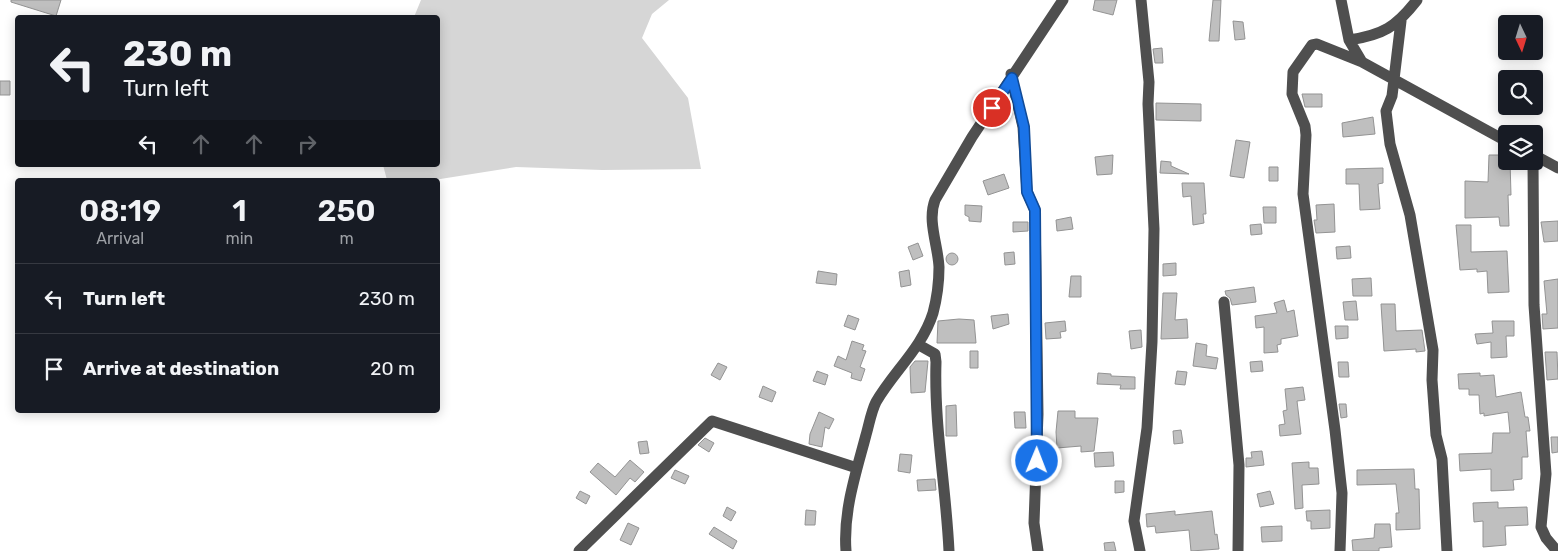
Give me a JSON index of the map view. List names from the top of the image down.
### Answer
{
  "north": "bottom",
  "page": {
    "turn": ["230 m", "Turn left"],
    "eta": [
      "08:19",
      "Arrival",
      "1",
      "min",
      "250",
      "m"
    ],
    "list": [
      {
        "name": "Turn left",
        "value": "230 m"
      },
      {
        "name": "Arrive at destination",
        "value": "20 m"
      }
    ]
  }
}
